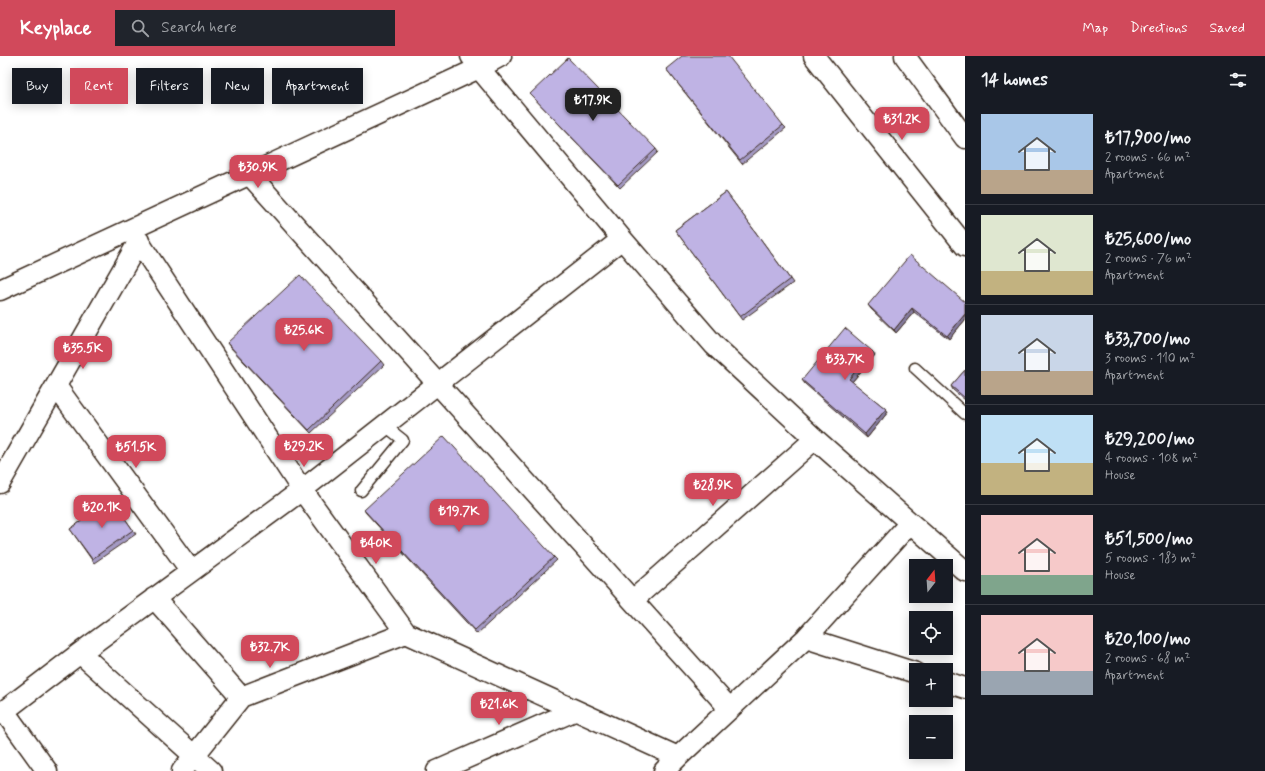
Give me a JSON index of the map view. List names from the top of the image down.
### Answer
{
  "north": "top",
  "page": {
    "header": "Keyplace",
    "search": "Search here",
    "nav": ["Map", "Directions", "Saved"],
    "heading": "14 homes",
    "chip": [
      "Buy",
      "Rent",
      "Filters",
      "New",
      "Apartment"
    ],
    "price": [
      "₺17.9K",
      "₺31.2K",
      "₺30.9K",
      "₺25.6K",
      "₺35.5K",
      "₺33.7K",
      "₺29.2K",
      "₺51.5K",
      "₺28.9K",
      "₺20.1K",
      "₺19.7K",
      "₺40K",
      "₺32.7K",
      "₺21.6K"
    ],
    "list": [
      {
        "name": "₺17,900/mo",
        "note": "2 rooms · 66 m² · Apartment"
      },
      {
        "name": "₺25,600/mo",
        "note": "2 rooms · 76 m² · Apartment"
      },
      {
        "name": "₺33,700/mo",
        "note": "3 rooms · 110 m² · Apartment"
      },
      {
        "name": "₺29,200/mo",
        "note": "4 rooms · 108 m² · House"
      },
      {
        "name": "₺51,500/mo",
        "note": "5 rooms · 183 m² · House"
      },
      {
        "name": "₺20,100/mo",
        "note": "2 rooms · 68 m² · Apartment"
      }
    ],
    "map_buttons": ["+", "−"]
  }
}
